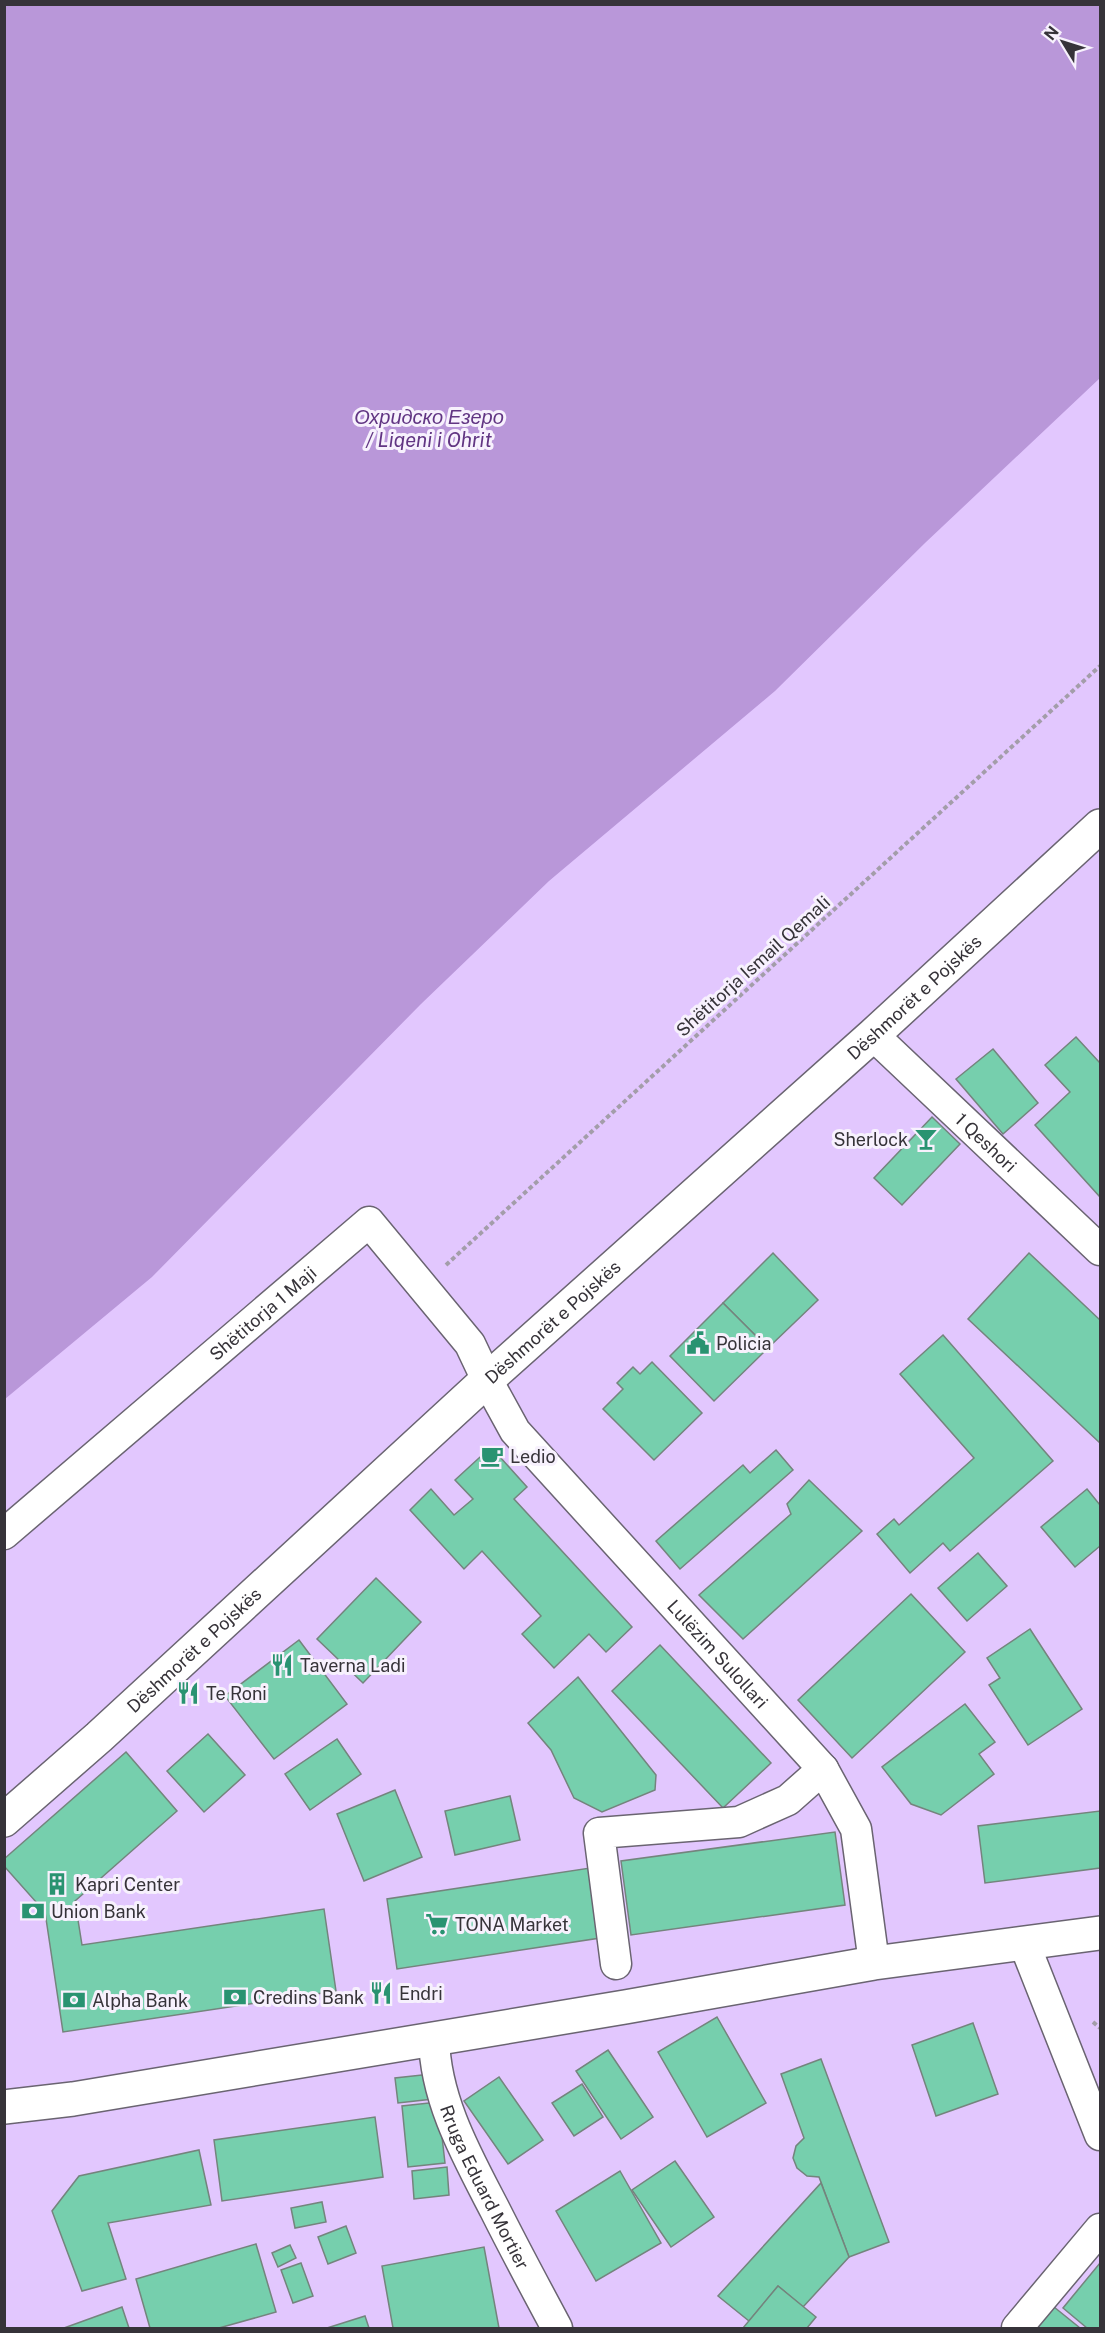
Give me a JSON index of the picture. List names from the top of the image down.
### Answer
{
  "streets": {
    "street": [
      "Dëshmorët e Pojskës",
      "1 Qeshori",
      "Shëtitorja 1 Maji",
      "Lulëzim Sulollari",
      "Rruga Eduard Mortier"
    ],
    "path": ["Shëtitorja Ismail Qemali"]
  },
  "crossings": [
    ["Shëtitorja Ismail Qemali", "Shëtitorja 1 Maji"],
    ["Dëshmorët e Pojskës", "1 Qeshori"],
    ["Dëshmorët e Pojskës", "Shëtitorja 1 Maji"],
    ["Dëshmorët e Pojskës", "Lulëzim Sulollari"],
    ["Shëtitorja 1 Maji", "Lulëzim Sulollari"]
  ],
  "water": ["Охридско Езеро / Liqeni i Ohrit"],
  "places": {
    "bar": ["Sherlock"],
    "public building": ["Policia"],
    "cafe": ["Ledio"],
    "restaurant": ["Taverna Ladi", "Te Roni", "Endri"],
    "building": ["Kapri Center"],
    "bank": ["Union Bank", "Credins Bank", "Alpha Bank"],
    "supermarket": ["TONA Market"]
  },
  "north": "top left"
}
